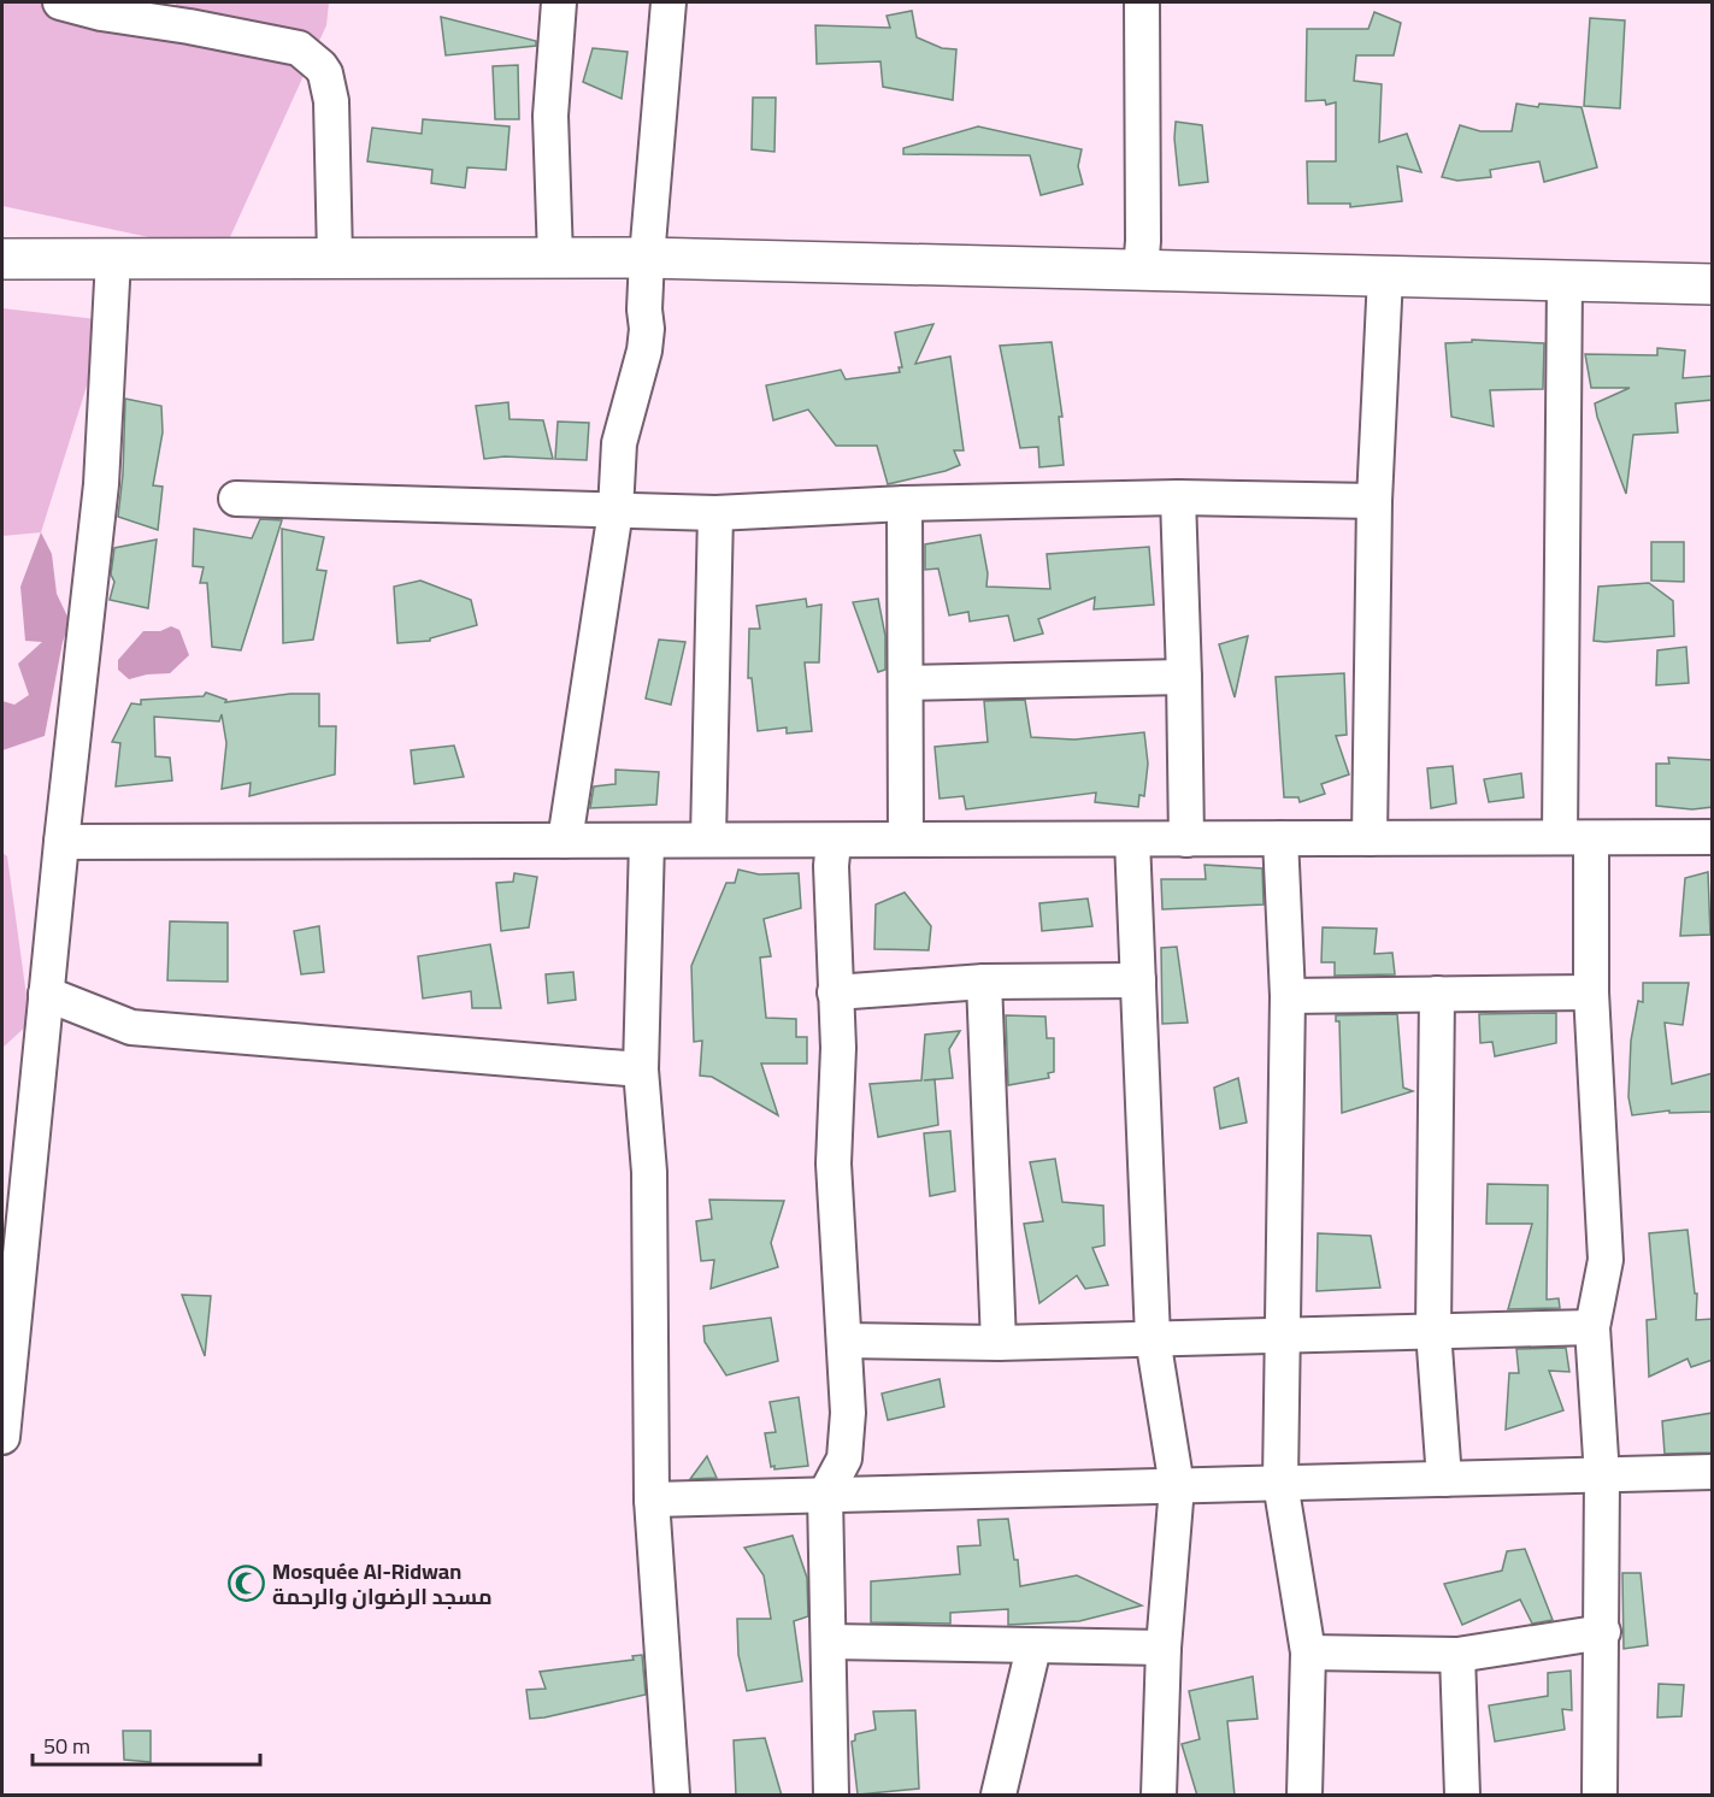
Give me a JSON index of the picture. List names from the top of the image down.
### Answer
{
  "places": {
    "mosque": ["Mosquée Al-Ridwan مسجد الرضوان والرحمة"]
  },
  "scale_bar": "50 m"
}
